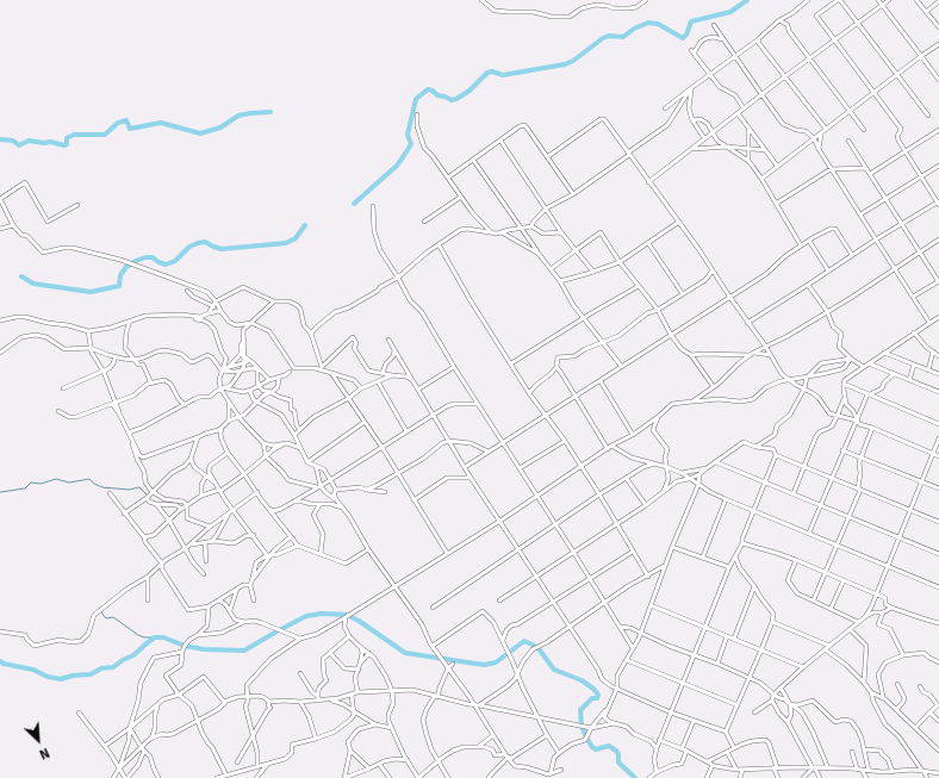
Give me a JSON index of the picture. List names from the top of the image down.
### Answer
{
  "north": "bottom right"
}
